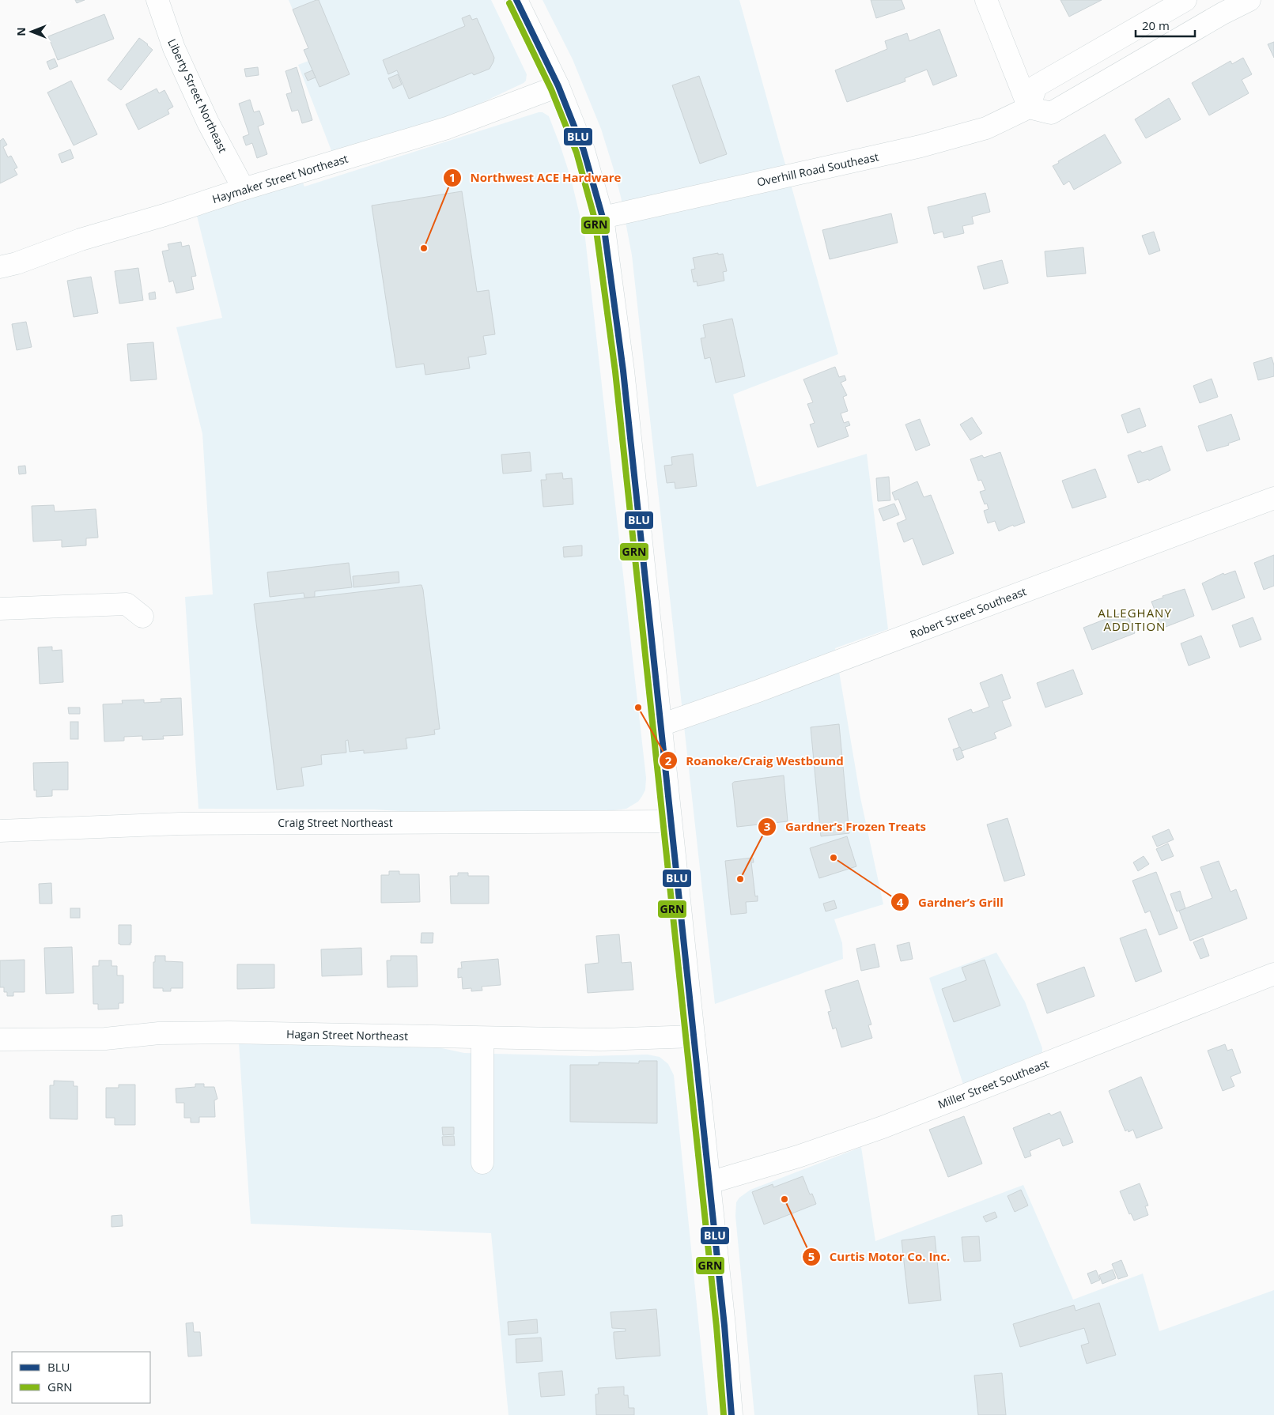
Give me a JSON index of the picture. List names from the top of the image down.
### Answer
{
  "streets": {
    "street": [
      "Liberty Street Northeast",
      "Overhill Road Southeast",
      "Haymaker Street Northeast",
      "Robert Street Southeast",
      "Craig Street Northeast",
      "Hagan Street Northeast",
      "Miller Street Southeast"
    ]
  },
  "crossings": [
    ["Liberty Street Northeast", "Haymaker Street Northeast"]
  ],
  "districts": ["ALLEGHANY ADDITION"],
  "places": [
    "Northwest ACE Hardware",
    "Roanoke/Craig Westbound",
    "Gardner’s Grill",
    "Gardner’s Frozen Treats",
    "Curtis Motor Co. Inc."
  ],
  "lines": ["transit line BLU", "transit line GRN"],
  "legend": ["BLU", "GRN"],
  "scale_bar": "20 m",
  "north": "left"
}
